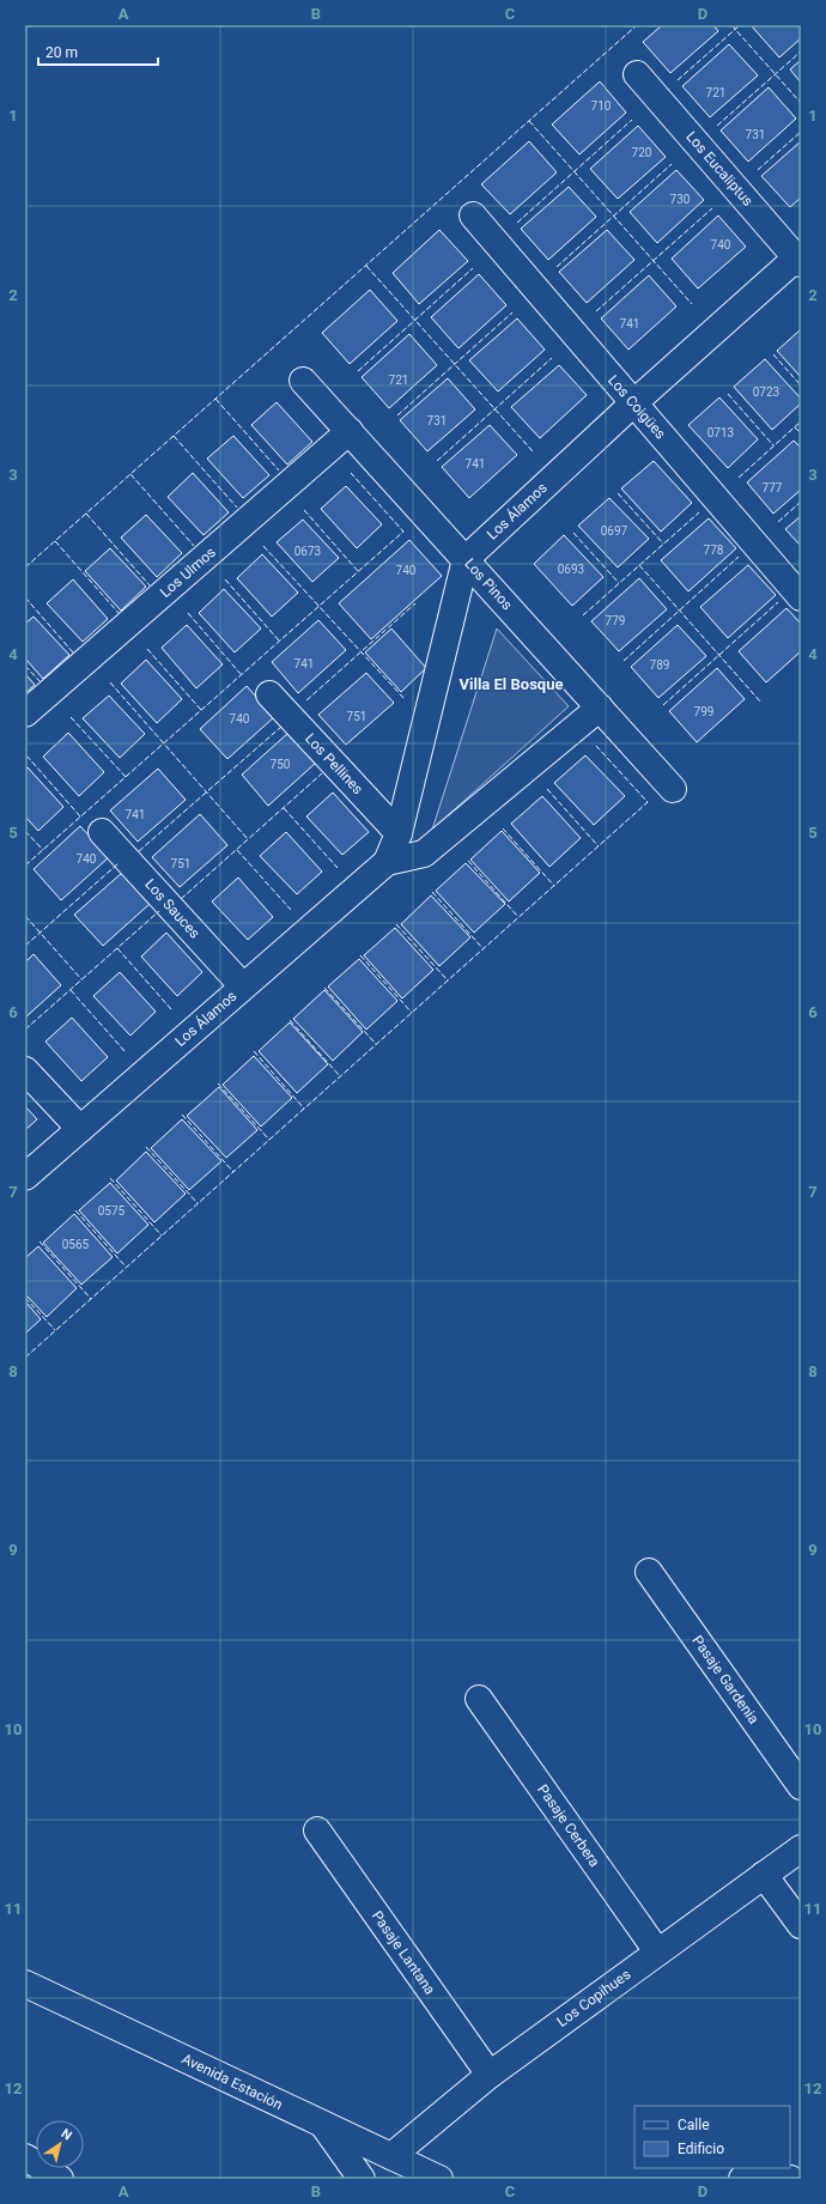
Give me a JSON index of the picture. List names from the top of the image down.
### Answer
{
  "streets": {
    "street": [
      "Los Eucaliptus",
      "Los Coigües",
      "Los Álamos",
      "Los Ulmos",
      "Los Pinos",
      "Los Pellines",
      "Los Sauces",
      "Pasaje Gardenia",
      "Pasaje Cerbera",
      "Pasaje Lantana",
      "Los Copihues",
      "Avenida Estación"
    ]
  },
  "crossings": [
    ["Los Eucaliptus", "Los Álamos"],
    ["Los Coigües", "Los Álamos"],
    ["Los Álamos", "Los Pinos"],
    ["Los Álamos", "Los Pellines"],
    ["Los Álamos", "Los Sauces"],
    ["Los Ulmos", "Los Pinos"],
    ["Pasaje Cerbera", "Los Copihues"],
    ["Pasaje Lantana", "Los Copihues"],
    ["Los Copihues", "Avenida Estación"]
  ],
  "districts": ["Villa El Bosque"],
  "house_numbers": [
    "721",
    "710",
    "731",
    "720",
    "730",
    "740",
    "741",
    "721",
    "0723",
    "731",
    "0713",
    "741",
    "777",
    "0697",
    "778",
    "0673",
    "0693",
    "740",
    "779",
    "741",
    "789",
    "799",
    "751",
    "740",
    "750",
    "741",
    "740",
    "751",
    "0575",
    "0565"
  ],
  "legend": ["Calle", "Edificio"],
  "scale_bar": "20 m",
  "north": "top right",
  "grid": {
    "columns": [
      "A",
      "B",
      "C",
      "D"
    ],
    "rows": [
      "1",
      "2",
      "3",
      "4",
      "5",
      "6",
      "7",
      "8",
      "9",
      "10",
      "11",
      "12"
    ]
  }
}
